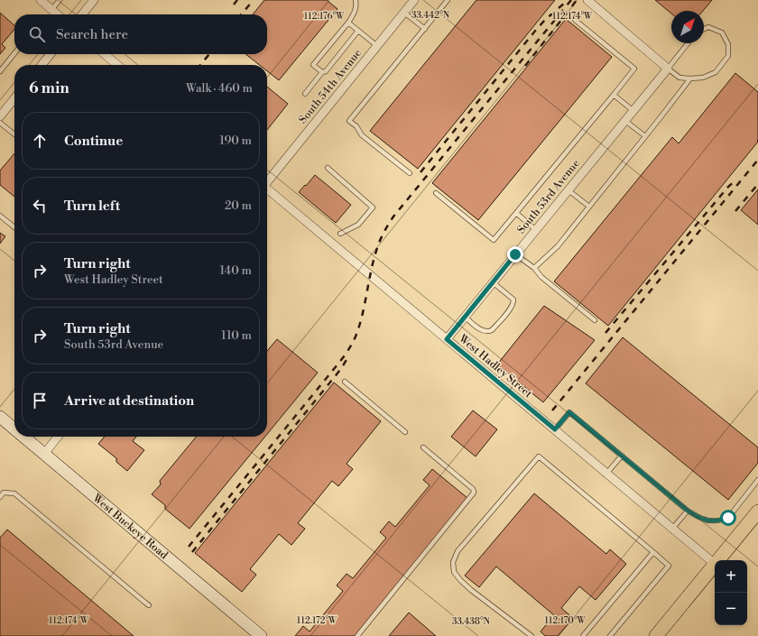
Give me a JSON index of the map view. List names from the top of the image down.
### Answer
{
  "streets": {
    "main road": ["West Buckeye Road"],
    "street": ["South 54th Avenue", "South 53rd Avenue", "West Hadley Street"]
  },
  "crossings": [
    ["South 53rd Avenue", "West Hadley Street"]
  ],
  "north": "top right",
  "page": {
    "search": "Search here",
    "heading": ["6 min", "Walk · 460 m"],
    "list": [
      ["Continue", "190 m"],
      ["Turn left", "20 m"],
      ["Turn right", "West Hadley Street", "140 m"],
      ["Turn right", "South 53rd Avenue", "110 m"],
      "Arrive at destination"
    ],
    "map_buttons": ["+", "−"]
  },
  "coordinates": [
    "33.442°N",
    "112.176°W",
    "112.174°W",
    "112.172°W",
    "112.170°W",
    "33.438°N"
  ]
}
